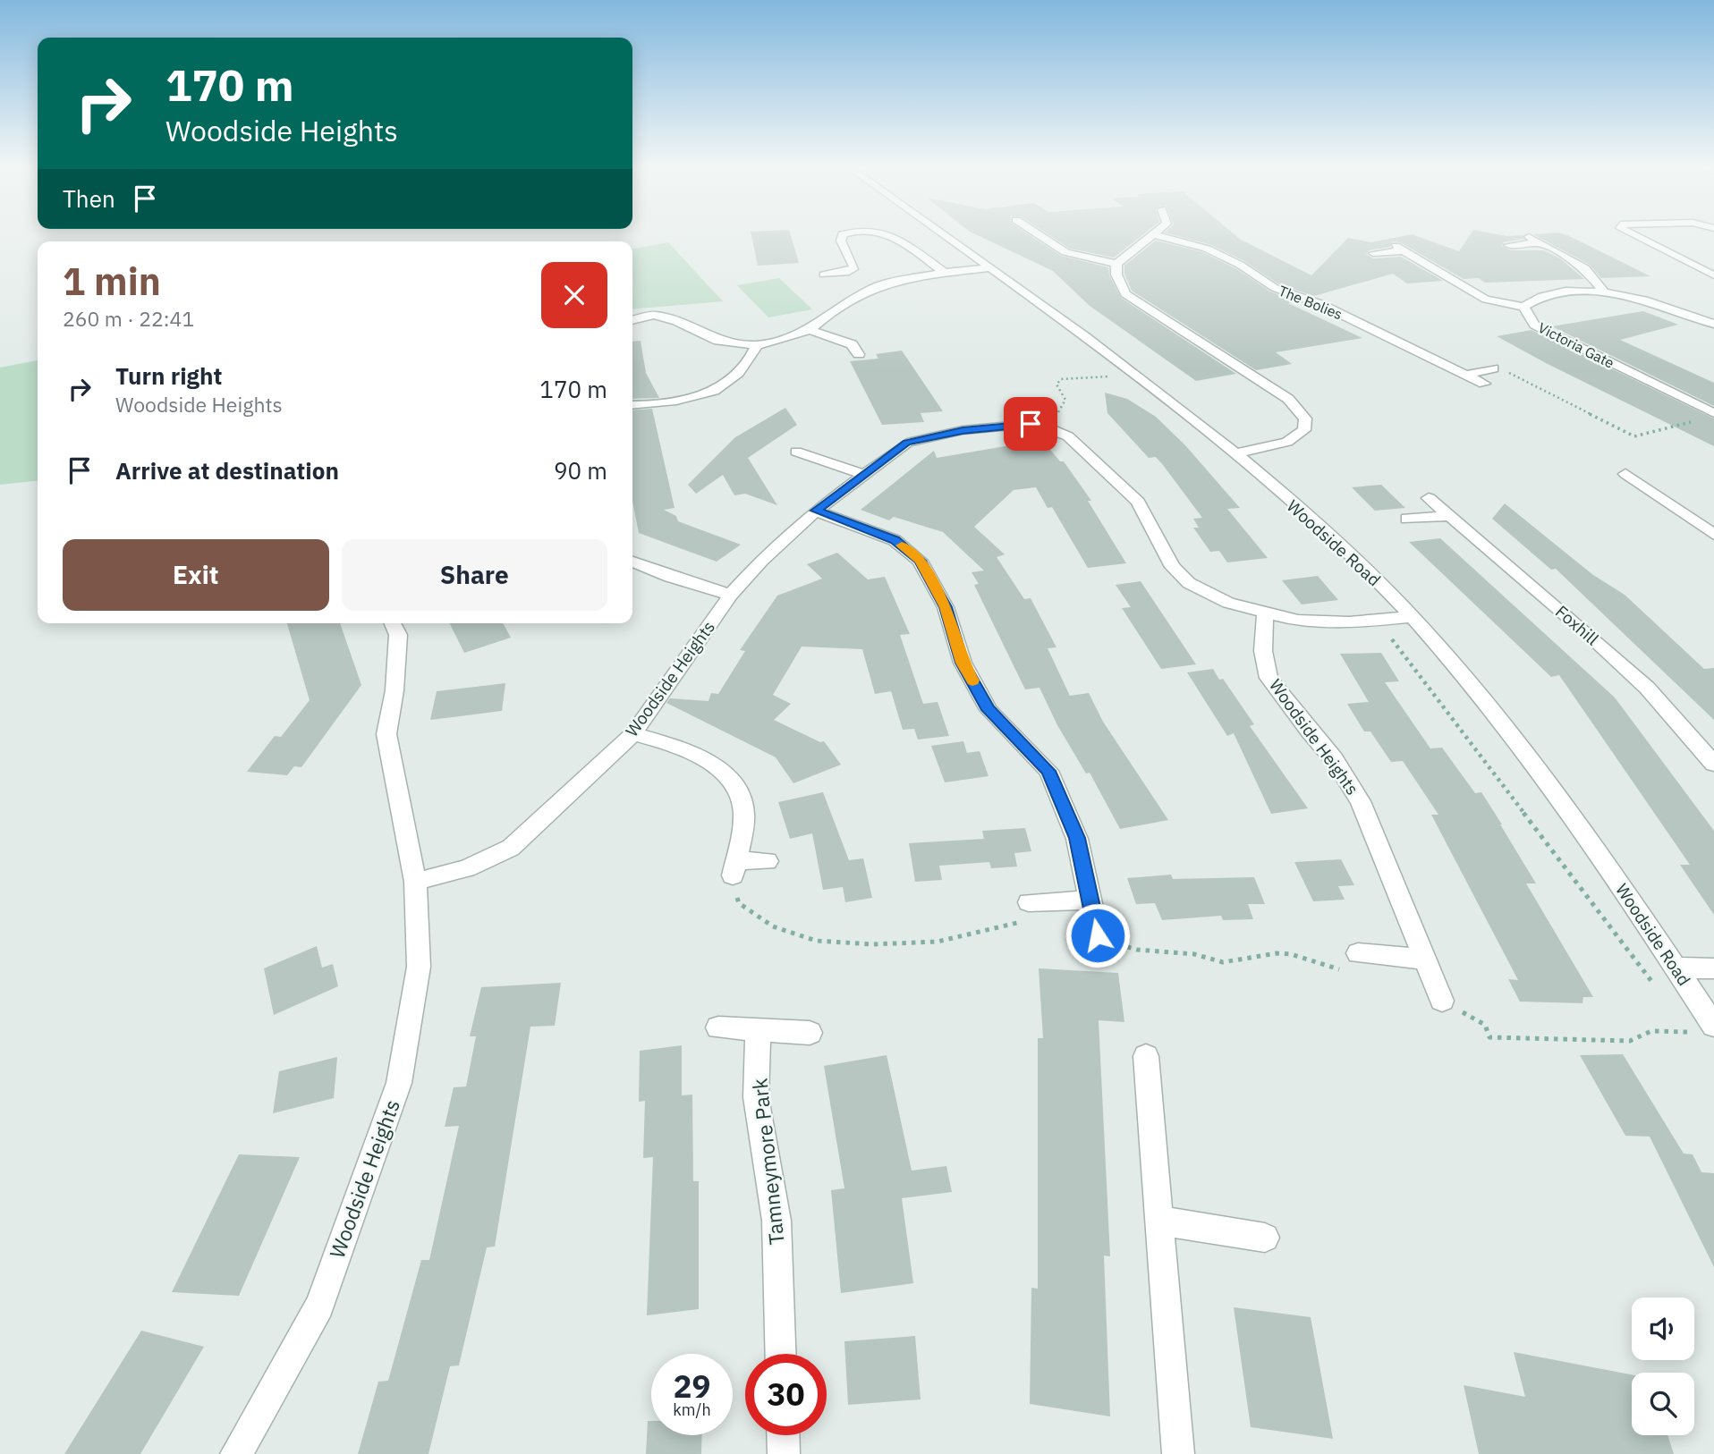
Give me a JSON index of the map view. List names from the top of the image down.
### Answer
{
  "streets": {
    "street": [
      "The Bolies",
      "Victoria Gate",
      "Woodside Road",
      "Foxhill",
      "Woodside Heights",
      "Tamneymore Park"
    ]
  },
  "crossings": [
    ["Woodside Road", "Woodside Heights"]
  ],
  "page": {
    "turn": ["170 m", "Woodside Heights"],
    "then": "Then",
    "heading": ["1 min", "260 m · 22:41"],
    "list": [
      {
        "name": "Turn right",
        "note": "Woodside Heights",
        "value": "170 m"
      },
      {
        "name": "Arrive at destination",
        "value": "90 m"
      }
    ],
    "buttons": ["Exit", "Share"],
    "speed": "29 km/h",
    "limit": "30"
  }
}
